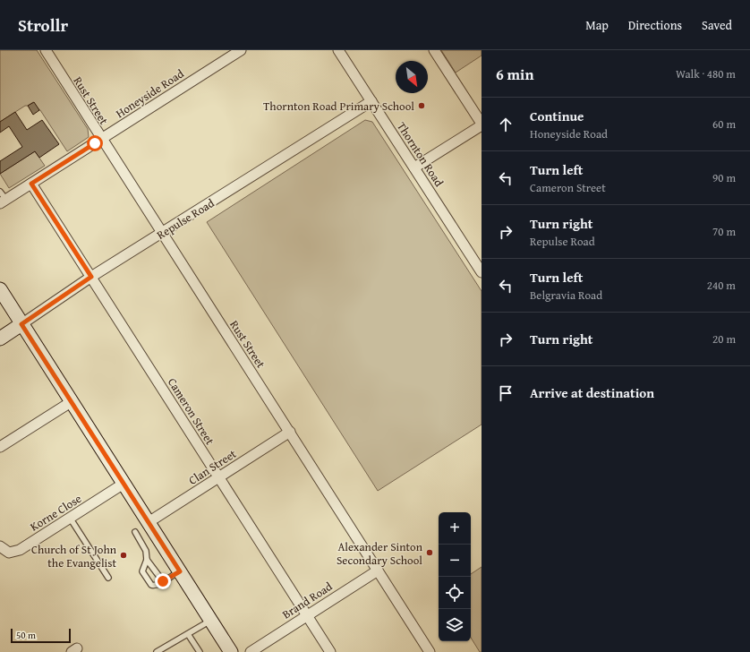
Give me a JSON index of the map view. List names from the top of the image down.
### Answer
{
  "streets": {
    "street": [
      "Honeyside Road",
      "Rust Street",
      "Thornton Road",
      "Repulse Road",
      "Cameron Street",
      "Clan Street",
      "Korne Close",
      "Brand Road"
    ]
  },
  "crossings": [
    ["Honeyside Road", "Rust Street"],
    ["Honeyside Road", "Cameron Street"],
    ["Rust Street", "Repulse Road"],
    ["Rust Street", "Clan Street"],
    ["Rust Street", "Brand Road"],
    ["Thornton Road", "Repulse Road"],
    ["Repulse Road", "Cameron Street"],
    ["Cameron Street", "Clan Street"],
    ["Cameron Street", "Brand Road"]
  ],
  "places": ["Thornton Road Primary School", "Alexander Sinton Secondary School", "Church of St John the Evangelist"],
  "scale_bar": "50 m",
  "north": "bottom right",
  "page": {
    "header": "Strollr",
    "nav": ["Map", "Directions", "Saved"],
    "heading": ["6 min", "Walk · 480 m"],
    "list": [
      ["Continue", "Honeyside Road", "60 m"],
      ["Turn left", "Cameron Street", "90 m"],
      ["Turn right", "Repulse Road", "70 m"],
      ["Turn left", "Belgravia Road", "240 m"],
      ["Turn right", "20 m"],
      "Arrive at destination"
    ],
    "map_buttons": ["+", "−"],
    "scale": "50 m"
  }
}
